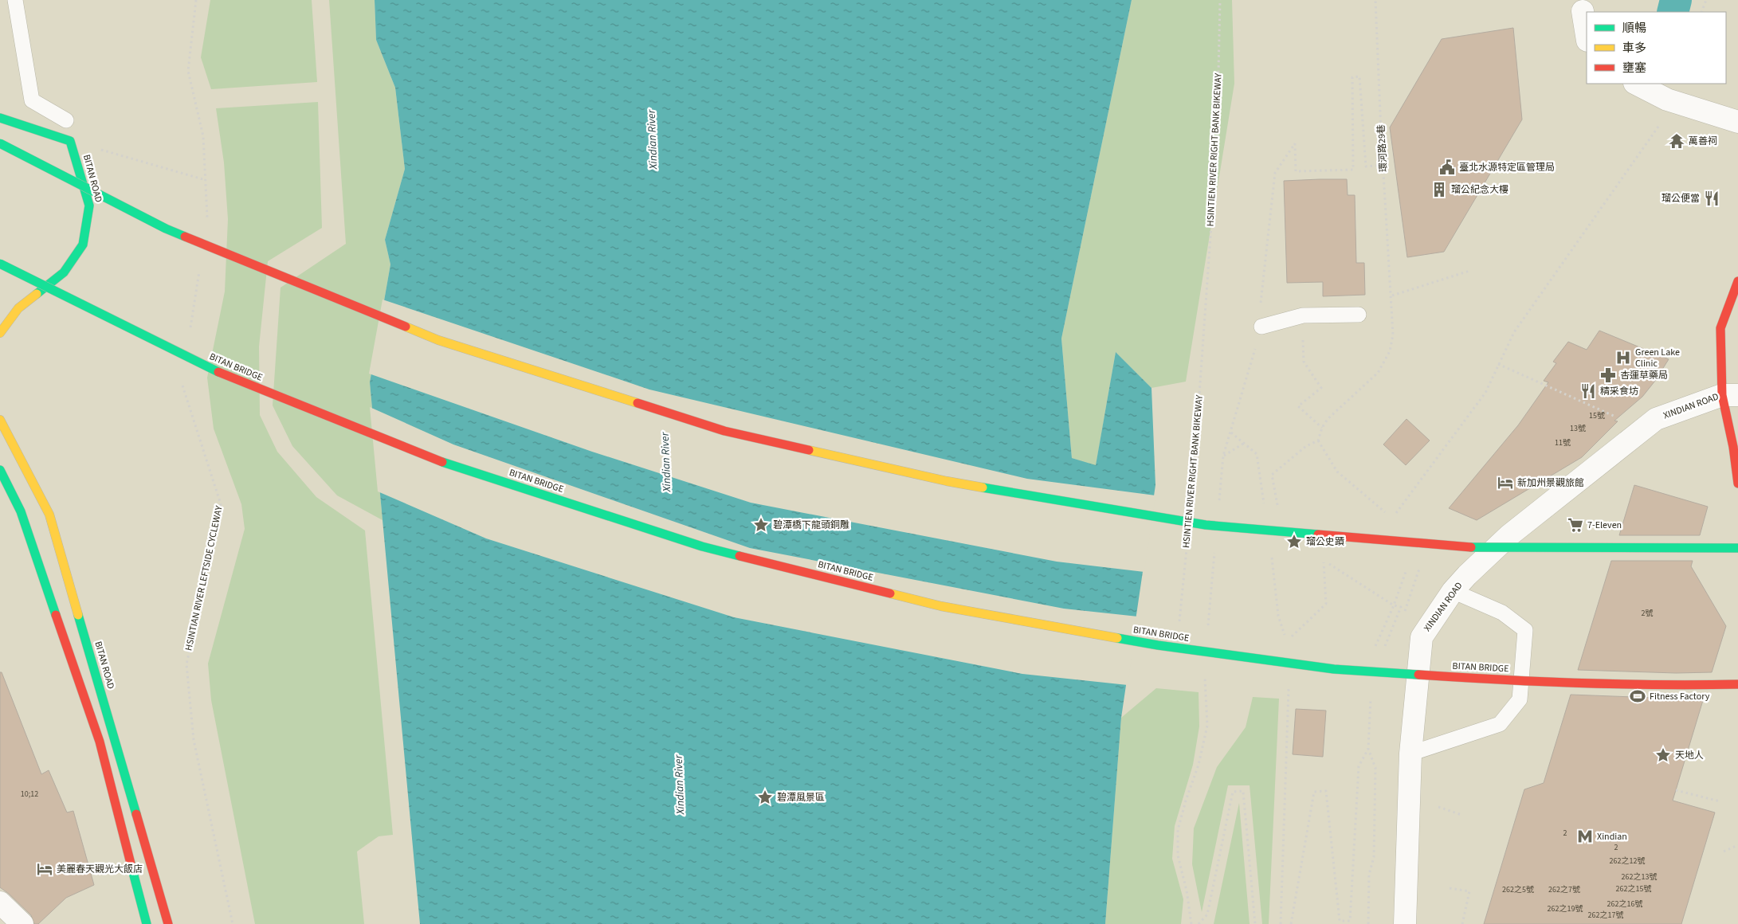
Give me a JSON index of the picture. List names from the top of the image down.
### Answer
{
  "streets": {
    "main road": ["BITAN ROAD", "BITAN BRIDGE"],
    "street": ["XINDIAN ROAD"],
    "path": ["環河路29巷", "HSINTIEN RIVER RIGHT BANK BIKEWAY", "HSINTIAN RIVER LEFTSIDE CYCLEWAY"]
  },
  "water": ["Xindian River"],
  "places": {
    "temple": ["萬善祠"],
    "public building": ["臺北水源特定區管理局"],
    "building": ["瑠公紀念大樓"],
    "restaurant": ["瑠公便當", "精采食坊"],
    "hospital": ["Green Lake Clinic"],
    "pharmacy": ["杏運草藥局"],
    "hotel": ["新加州景觀旅館", "美麗春天觀光大飯店"],
    "place": [
      "碧潭橋下龍頭銅雕",
      "瑠公史蹟",
      "天地人",
      "碧潭風景區"
    ],
    "supermarket": ["7-Eleven"],
    "sports": ["Fitness Factory"],
    "metro station": ["Xindian"]
  },
  "house_numbers": [
    "15號",
    "13號",
    "11號",
    "2號",
    "10;12",
    "2",
    "2",
    "262之12號",
    "262之13號",
    "262之15號",
    "262之5號",
    "262之7號",
    "262之16號",
    "262之19號",
    "262之17號"
  ],
  "legend": ["順暢", "車多", "壅塞"]
}
